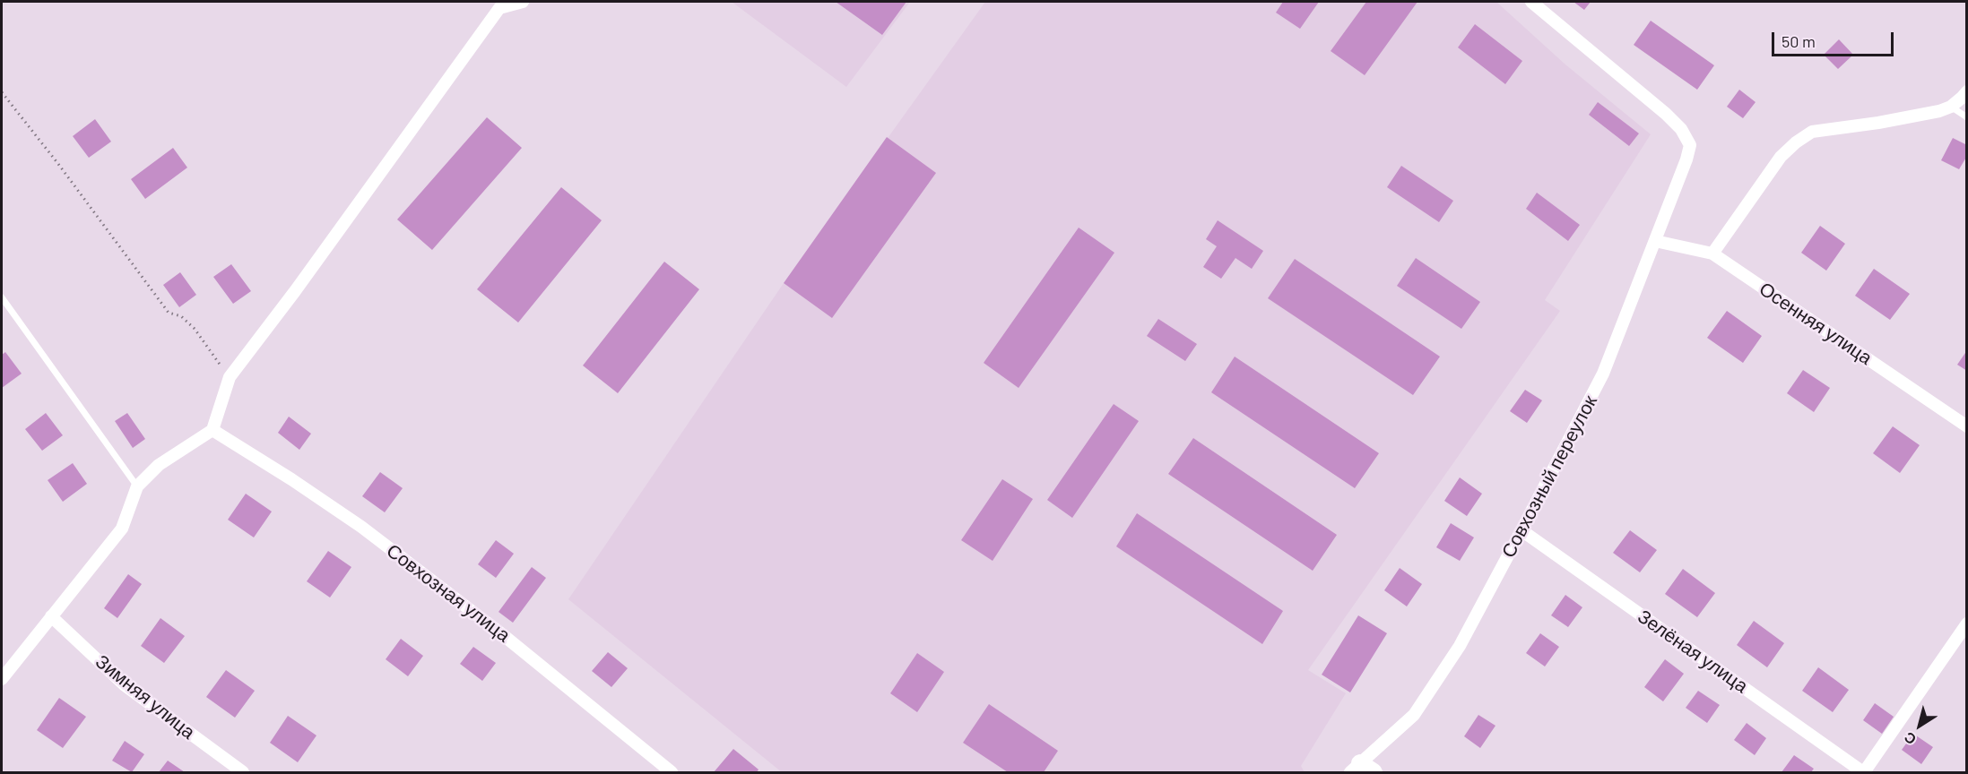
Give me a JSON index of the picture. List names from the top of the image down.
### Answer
{
  "streets": {
    "street": [
      "Осенняя улица",
      "Совхозный переулок",
      "Совхозная улица",
      "Зелёная улица",
      "Зимняя улица"
    ]
  },
  "crossings": [
    ["Осенняя улица", "Совхозный переулок"],
    ["Совхозный переулок", "Зелёная улица"]
  ],
  "scale_bar": "50 m",
  "north": "bottom left"
}
